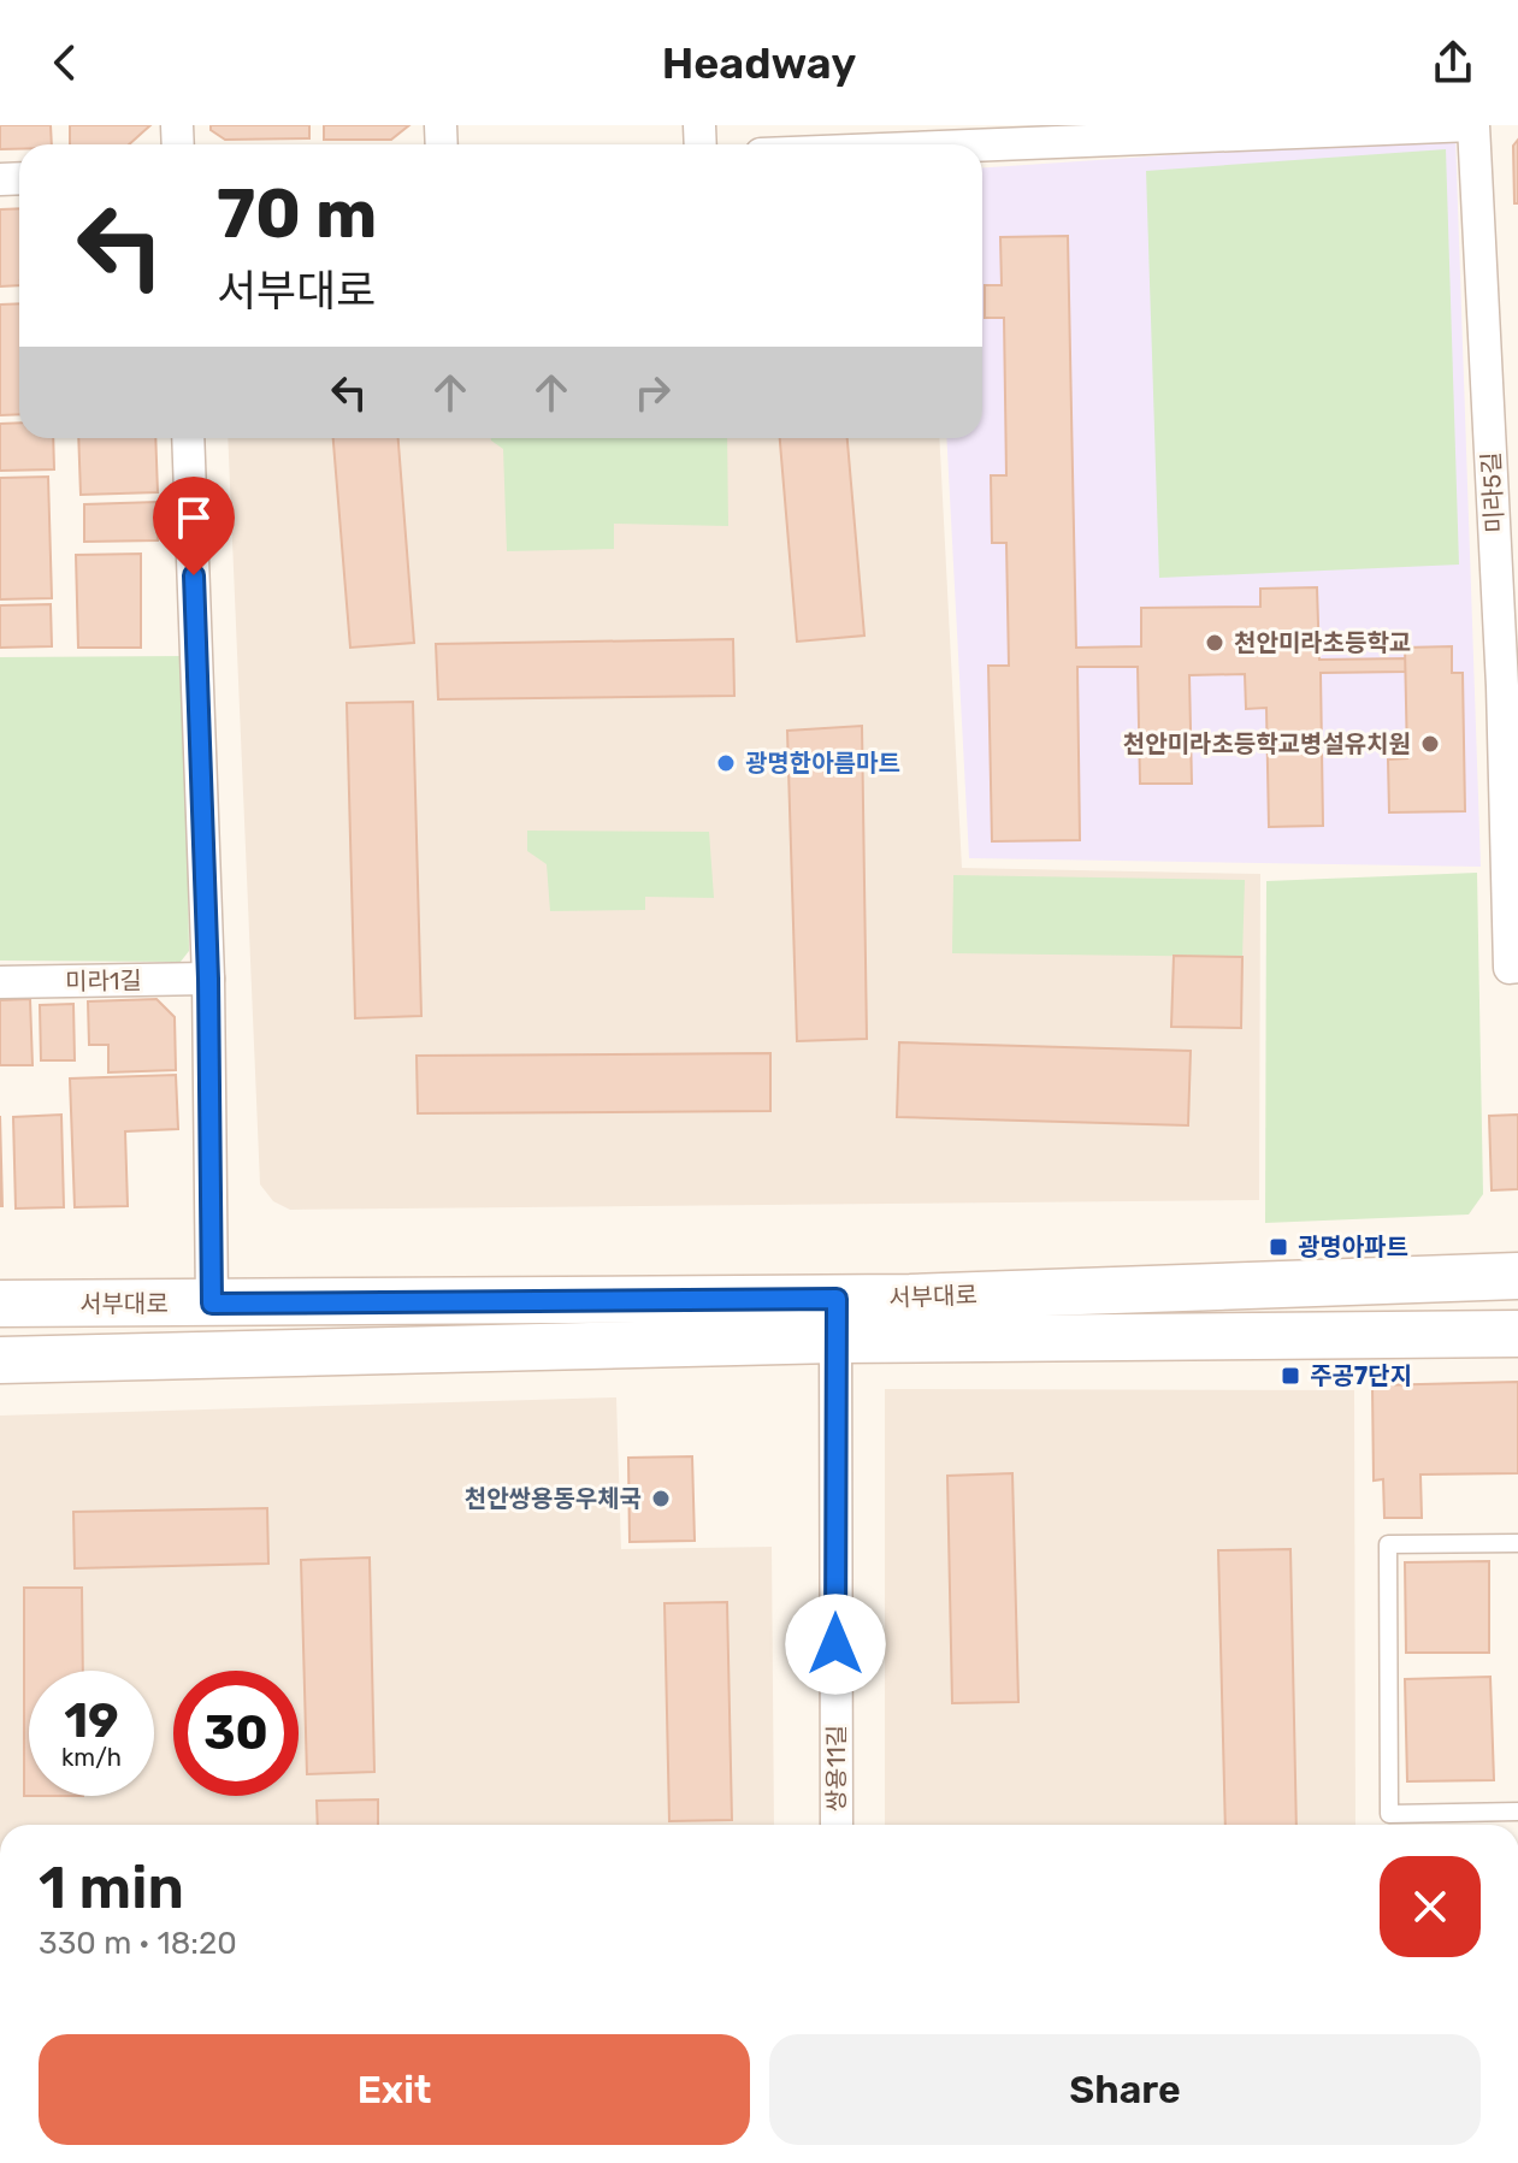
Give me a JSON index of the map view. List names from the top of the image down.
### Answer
{
  "streets": {
    "main road": ["서부대로"],
    "street": ["미라5길", "미라1길", "쌍용11길"]
  },
  "crossings": [
    ["서부대로", "쌍용11길"]
  ],
  "places": {
    "other": [
      "천안미라초등학교",
      "천안미라초등학교병설유치원",
      "광명한아름마트",
      "천안쌍용동우체국"
    ],
    "transit": ["광명아파트", "주공7단지"]
  },
  "page": {
    "header": "Headway",
    "turn": ["70 m", "서부대로"],
    "speed": "19 km/h",
    "limit": "30",
    "heading": ["1 min", "330 m · 18:20"],
    "buttons": ["Exit", "Share"]
  }
}
